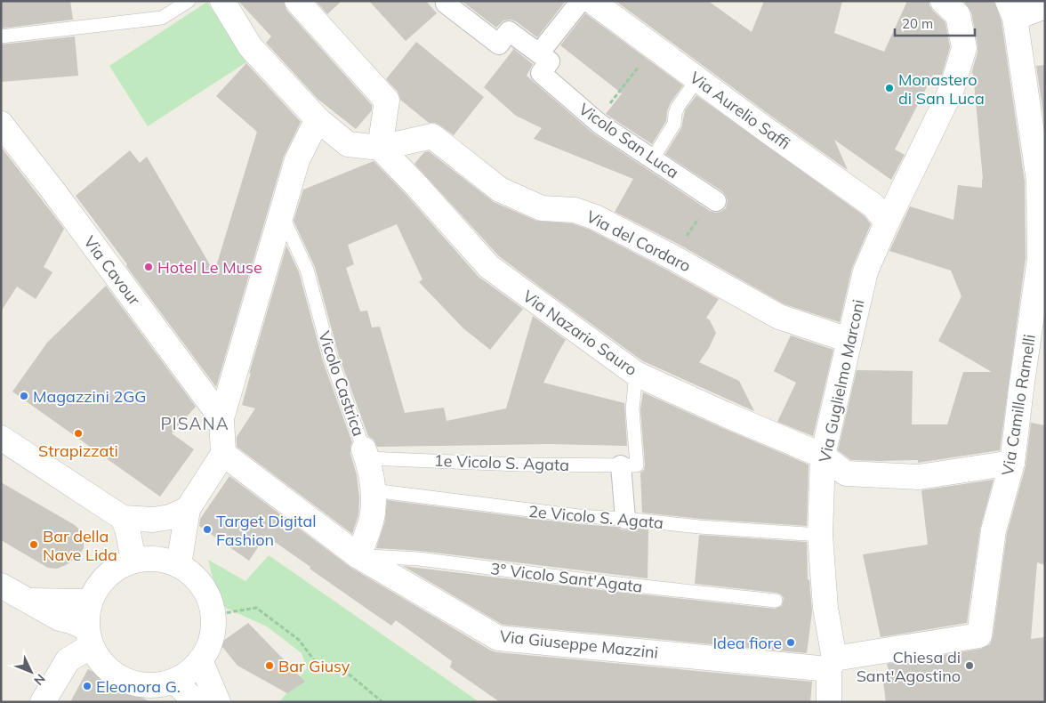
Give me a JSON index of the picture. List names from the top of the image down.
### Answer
{
  "streets": {
    "street": [
      "Via Aurelio Saffi",
      "Vicolo San Luca",
      "Via del Cordaro",
      "Via Cavour",
      "Via Nazario Sauro",
      "Via Guglielmo Marconi",
      "Vicolo Castrica",
      "Via Camillo Ramelli",
      "Via Giuseppe Mazzini"
    ],
    "lane": ["1e Vicolo S. Agata", "2e Vicolo S. Agata", "3° Vicolo Sant'Agata"]
  },
  "crossings": [
    ["Via Aurelio Saffi", "Via Guglielmo Marconi"],
    ["Via del Cordaro", "Via Nazario Sauro"],
    ["Via del Cordaro", "Via Guglielmo Marconi"],
    ["Via Nazario Sauro", "Via Guglielmo Marconi"],
    ["Via Nazario Sauro", "Via Camillo Ramelli"],
    ["Via Guglielmo Marconi", "Via Camillo Ramelli"],
    ["Via Guglielmo Marconi", "2e Vicolo S. Agata"],
    ["Via Guglielmo Marconi", "Via Giuseppe Mazzini"],
    ["Vicolo Castrica", "1e Vicolo S. Agata"],
    ["Vicolo Castrica", "2e Vicolo S. Agata"],
    ["Vicolo Castrica", "3° Vicolo Sant'Agata"],
    ["Vicolo Castrica", "Via Giuseppe Mazzini"],
    ["Via Camillo Ramelli", "Via Giuseppe Mazzini"],
    ["3° Vicolo Sant'Agata", "Via Giuseppe Mazzini"]
  ],
  "districts": ["PISANA"],
  "places": [
    "Monastero di San Luca",
    "Hotel Le Muse",
    "Magazzini 2GG",
    "Strapizzati",
    "Target Digital Fashion",
    "Bar della Nave Lida",
    "Idea fiore",
    "Bar Giusy",
    "Chiesa di Sant'Agostino",
    "Eleonora G."
  ],
  "scale_bar": "20 m",
  "north": "bottom right"
}
